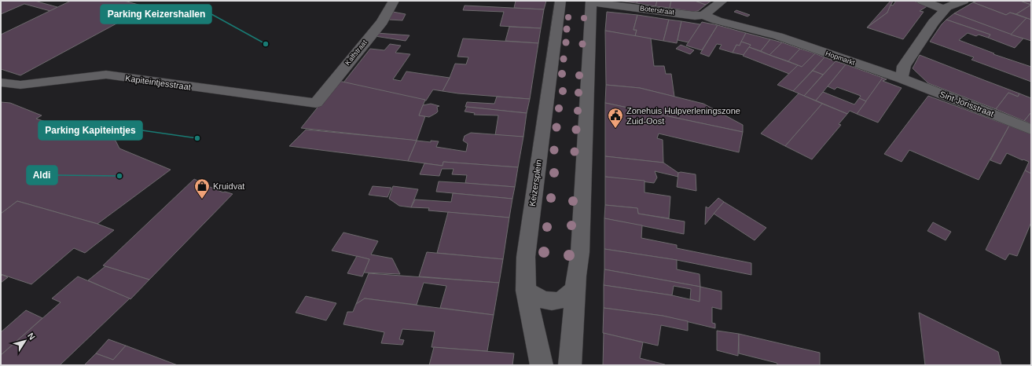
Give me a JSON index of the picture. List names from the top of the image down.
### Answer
{
  "streets": {
    "street": [
      "Boterstraat",
      "Kalfstraat",
      "Hopmarkt",
      "Kapiteintjesstraat",
      "Sint Jorisstraat",
      "Keizersplein"
    ]
  },
  "crossings": [
    ["Boterstraat", "Hopmarkt"],
    ["Kalfstraat", "Kapiteintjesstraat"],
    ["Hopmarkt", "Sint Jorisstraat"]
  ],
  "places": {
    "other": ["Parking Keizershallen", "Parking Kapiteintjes", "Aldi"],
    "public building": ["Zonehuis Hulpverleningszone Zuid-Oost"],
    "shop": ["Kruidvat"]
  },
  "north": "top right"
}
